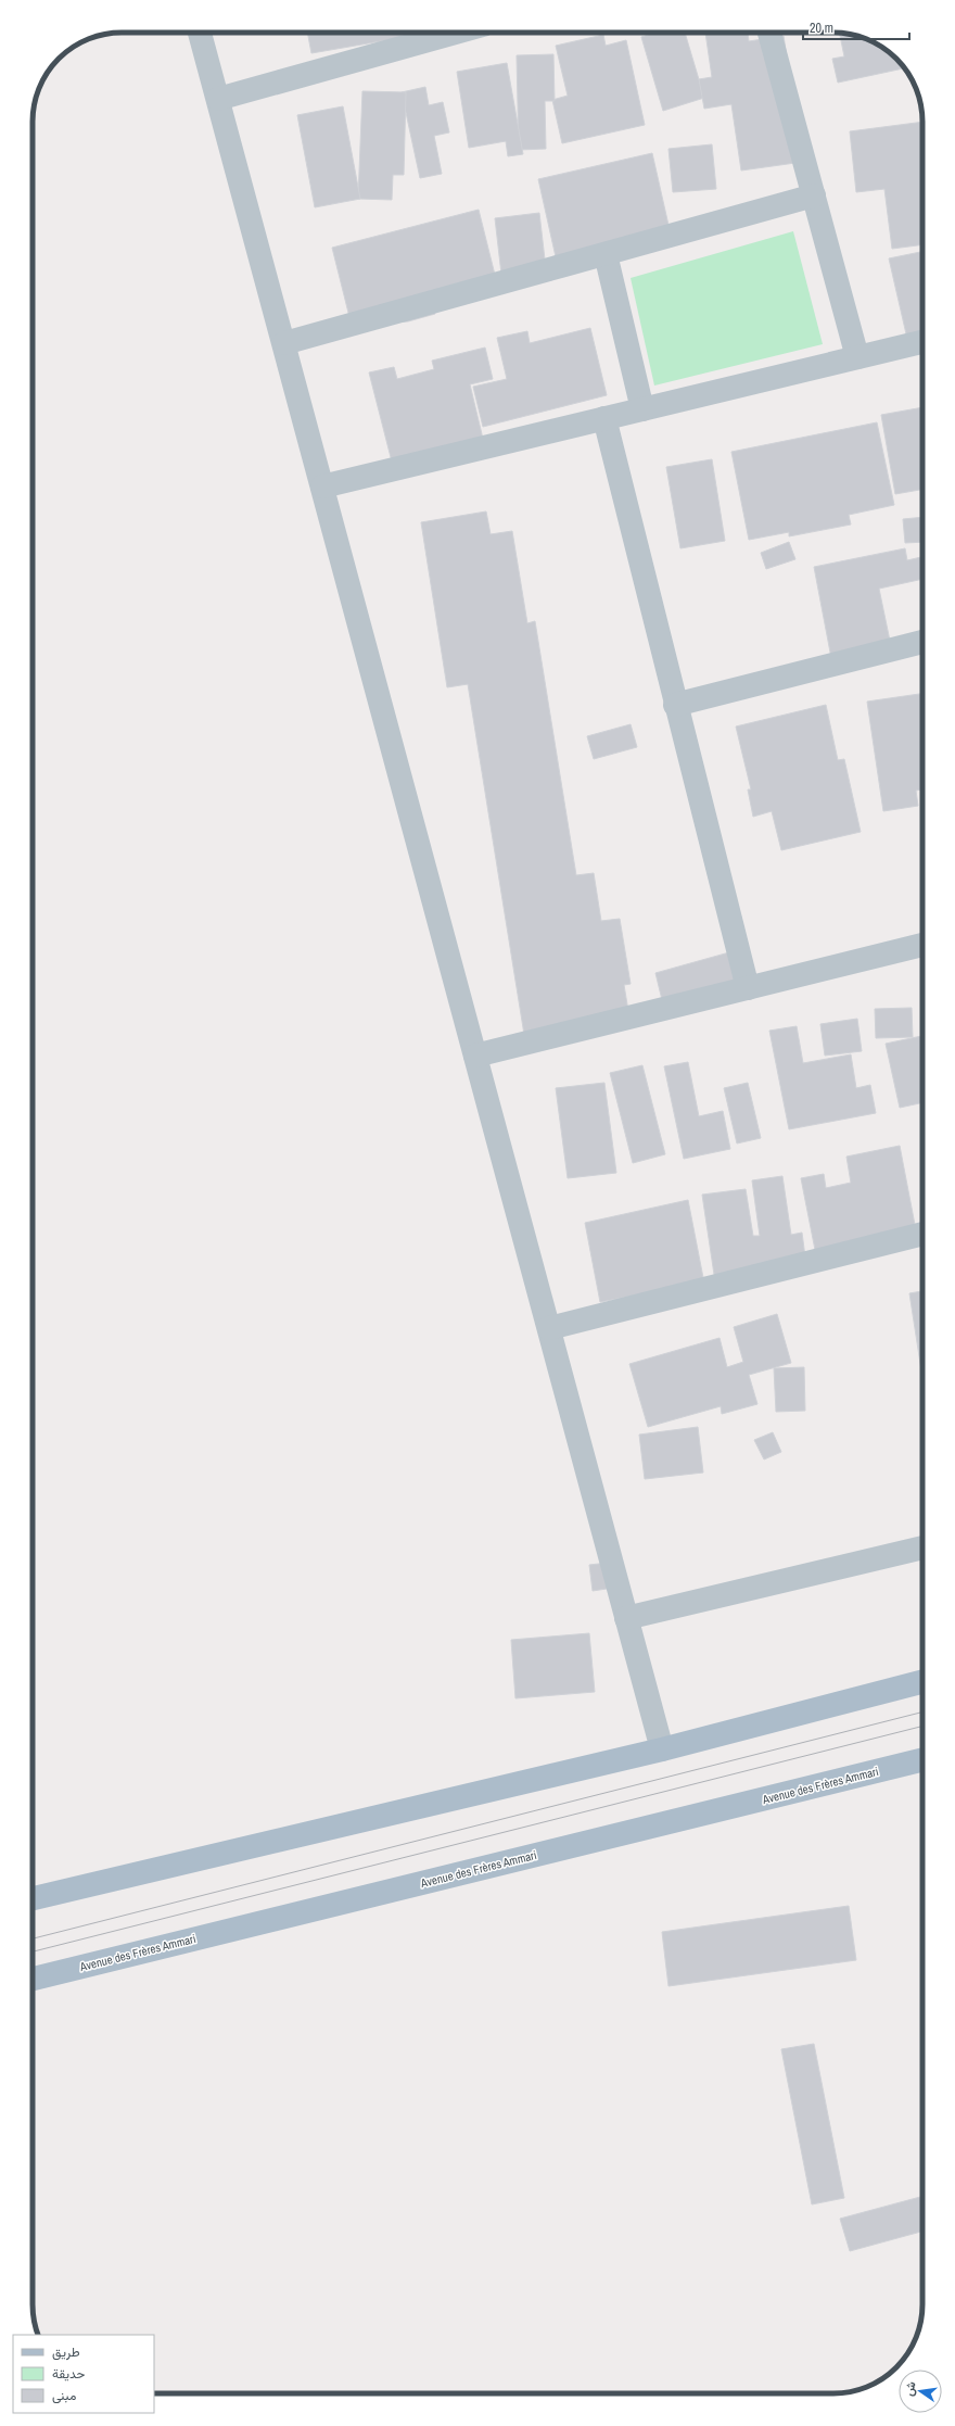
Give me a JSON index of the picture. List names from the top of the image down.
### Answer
{
  "streets": {
    "main road": ["Avenue des Frères Ammari"]
  },
  "legend": ["طريق", "حديقة", "مبنى"],
  "scale_bar": "20 m",
  "north": "left"
}
